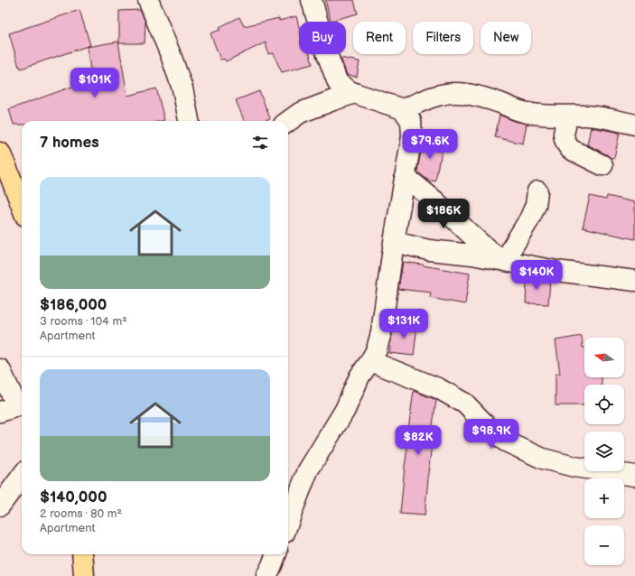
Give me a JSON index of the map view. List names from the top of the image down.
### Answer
{
  "north": "left",
  "page": {
    "chip": [
      "Buy",
      "Rent",
      "Filters",
      "New"
    ],
    "price": [
      "$101K",
      "$79.6K",
      "$186K",
      "$140K",
      "$131K",
      "$98.9K",
      "$82K"
    ],
    "heading": "7 homes",
    "list": [
      {
        "name": "$186,000",
        "note": "3 rooms · 104 m² · Apartment"
      },
      {
        "name": "$140,000",
        "note": "2 rooms · 80 m² · Apartment"
      }
    ],
    "map_buttons": ["+", "−"]
  }
}
